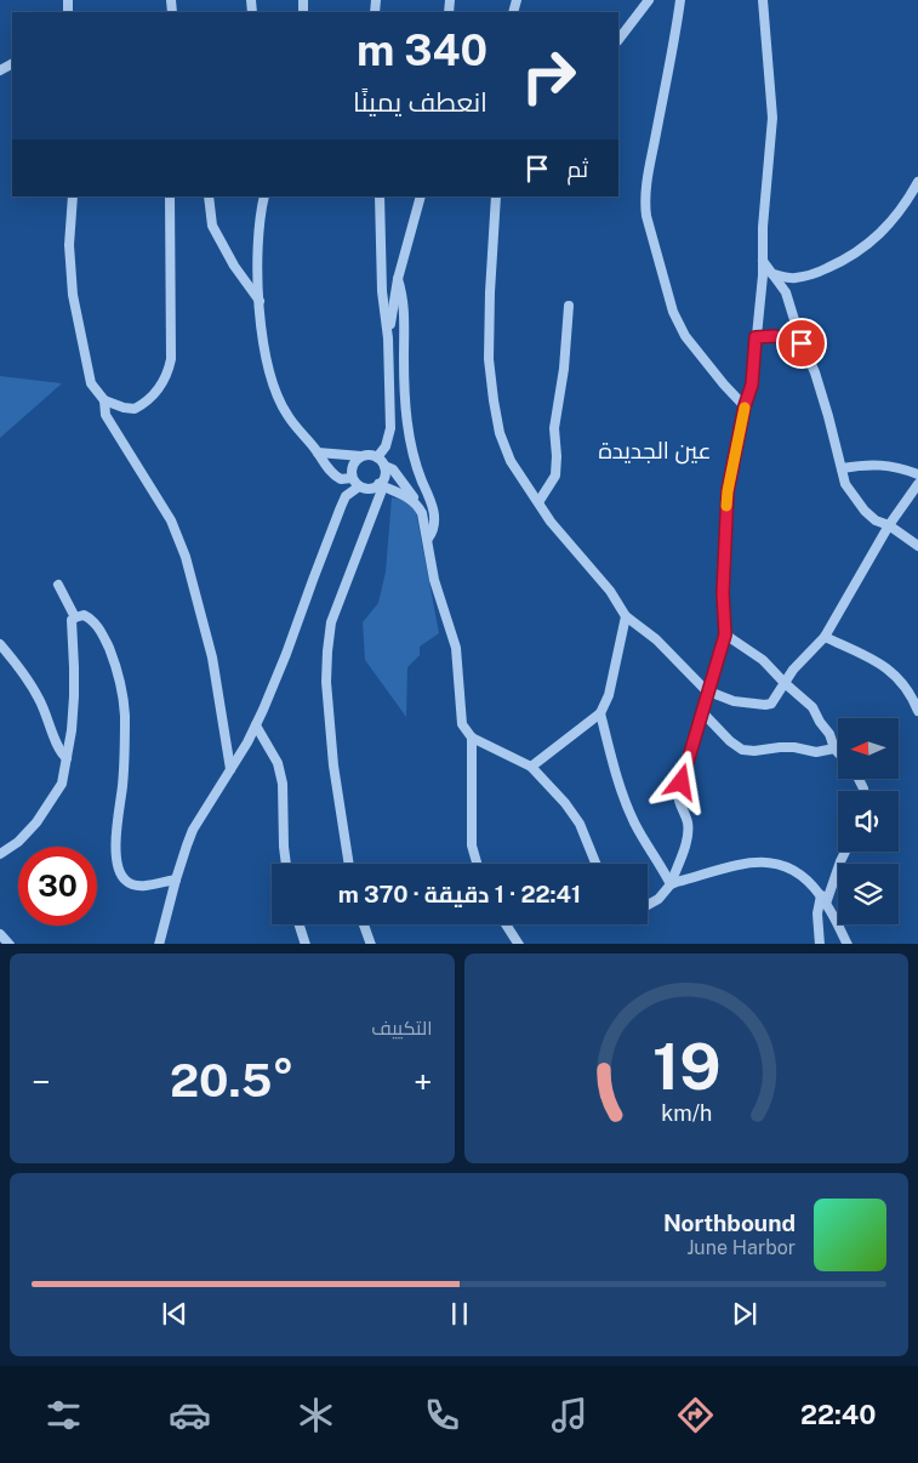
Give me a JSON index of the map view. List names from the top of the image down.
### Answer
{
  "districts": ["عين الجديدة"],
  "north": "left",
  "page": {
    "turn": ["340 m", "انعطف يمينًا"],
    "then": "ثم",
    "limit": "30",
    "trip": "22:41 · 1 دقيقة · 370 m",
    "tile": "التكييف",
    "heat": ["−", "20.5°", "+"],
    "song": ["Northbound", "June Harbor"],
    "tabs": "22:40",
    "gauge": ["19", "km/h"]
  }
}
